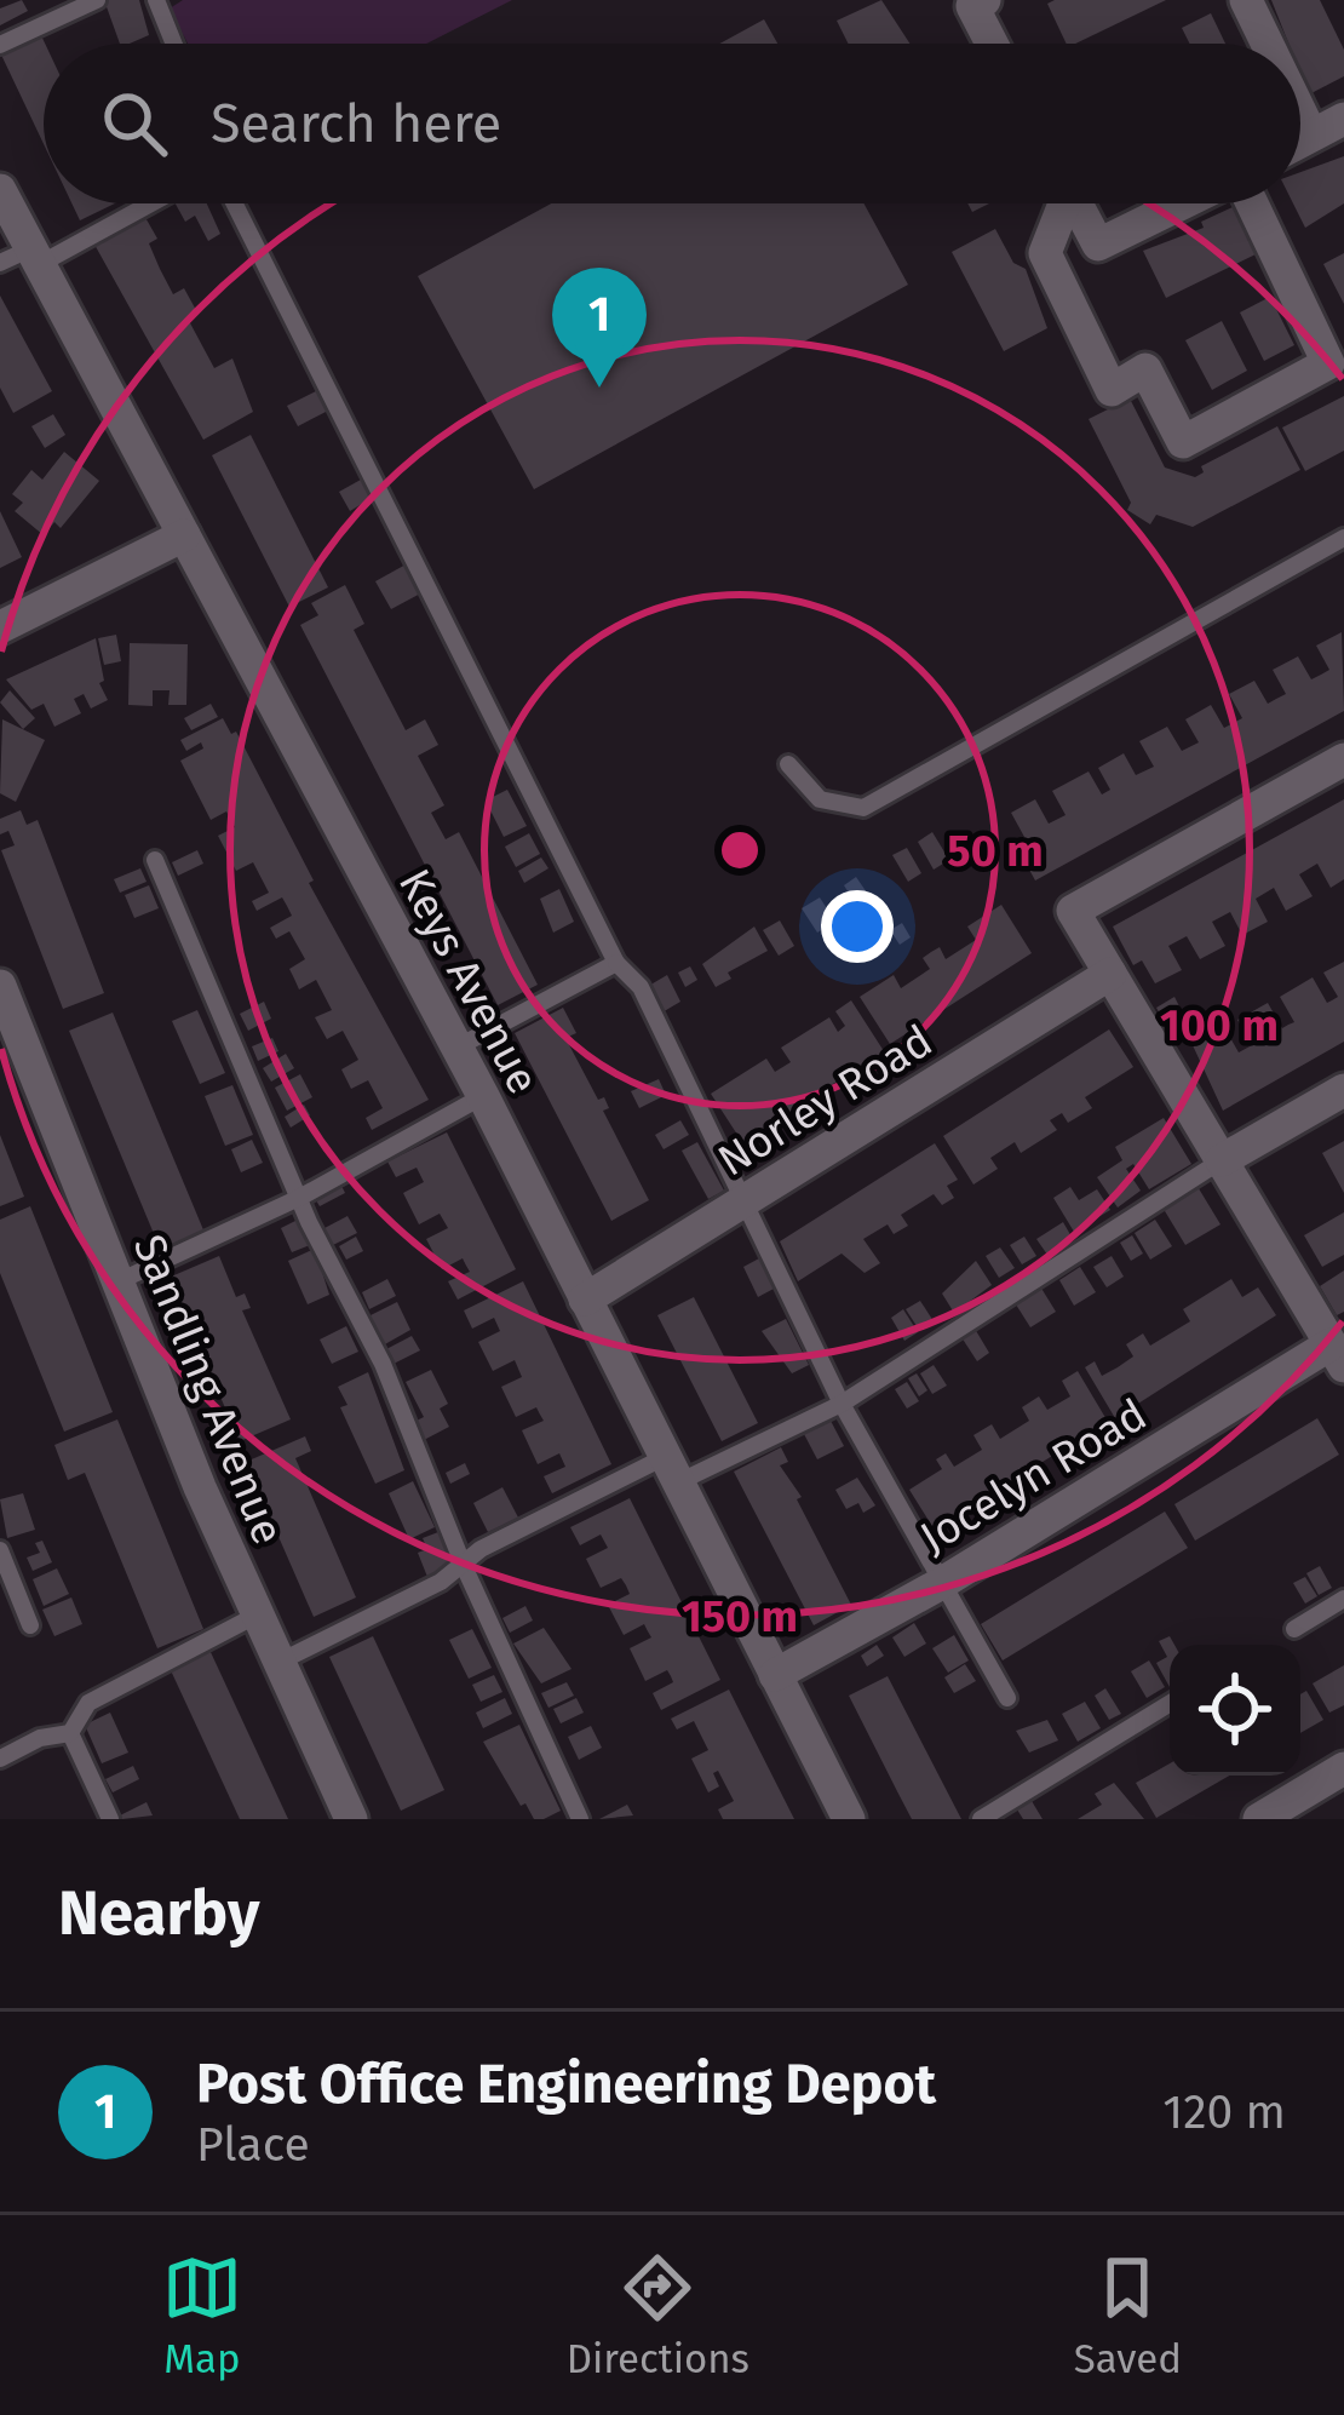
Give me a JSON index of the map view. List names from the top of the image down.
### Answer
{
  "streets": {
    "street": [
      "Keys Avenue",
      "Norley Road",
      "Sandling Avenue",
      "Jocelyn Road"
    ]
  },
  "crossings": [
    ["Keys Avenue", "Norley Road"],
    ["Keys Avenue", "Jocelyn Road"]
  ],
  "page": {
    "search": "Search here",
    "pins": "1",
    "heading": "Nearby",
    "list": [
      {
        "mark": "1",
        "name": "Post Office Engineering Depot",
        "note": "Place",
        "value": "120 m"
      }
    ],
    "nav": ["Map", "Directions", "Saved"]
  },
  "rings": ["50 m", "100 m", "150 m"]
}
